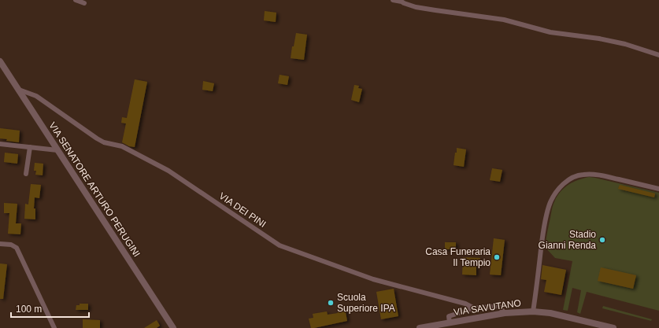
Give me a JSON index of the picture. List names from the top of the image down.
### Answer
{
  "streets": {
    "street": ["VIA SENATORE ARTURO PERUGINI", "VIA DEI PINI", "VIA SAVUTANO"]
  },
  "crossings": [
    ["VIA SENATORE ARTURO PERUGINI", "VIA DEI PINI"]
  ],
  "places": ["Stadio Gianni Renda", "Casa Funeraria Il Tempio", "Scuola Superiore IPA"],
  "scale_bar": "100 m"
}
